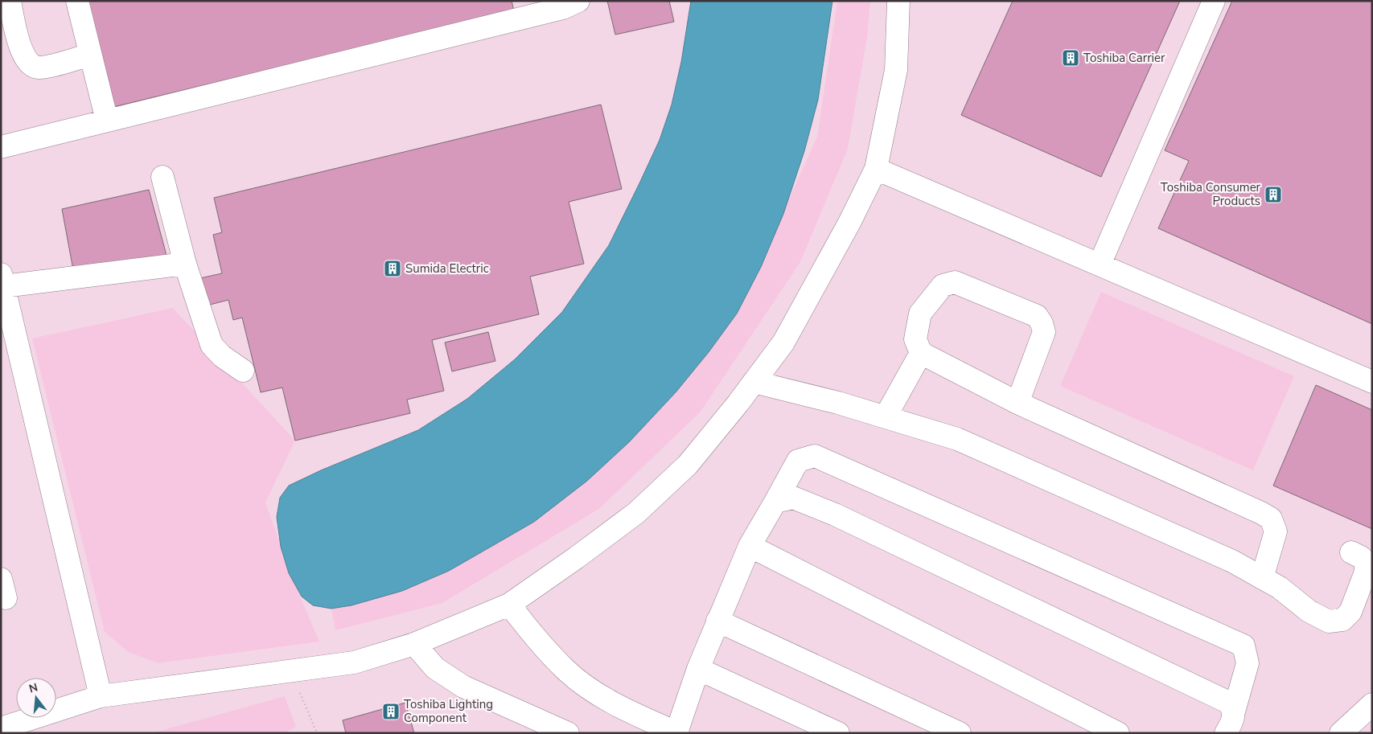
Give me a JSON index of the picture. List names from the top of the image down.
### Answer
{
  "places": {
    "building": [
      "Toshiba Carrier",
      "Toshiba Consumer Products",
      "Sumida Electric",
      "Toshiba Lighting Component"
    ]
  },
  "north": "top"
}
